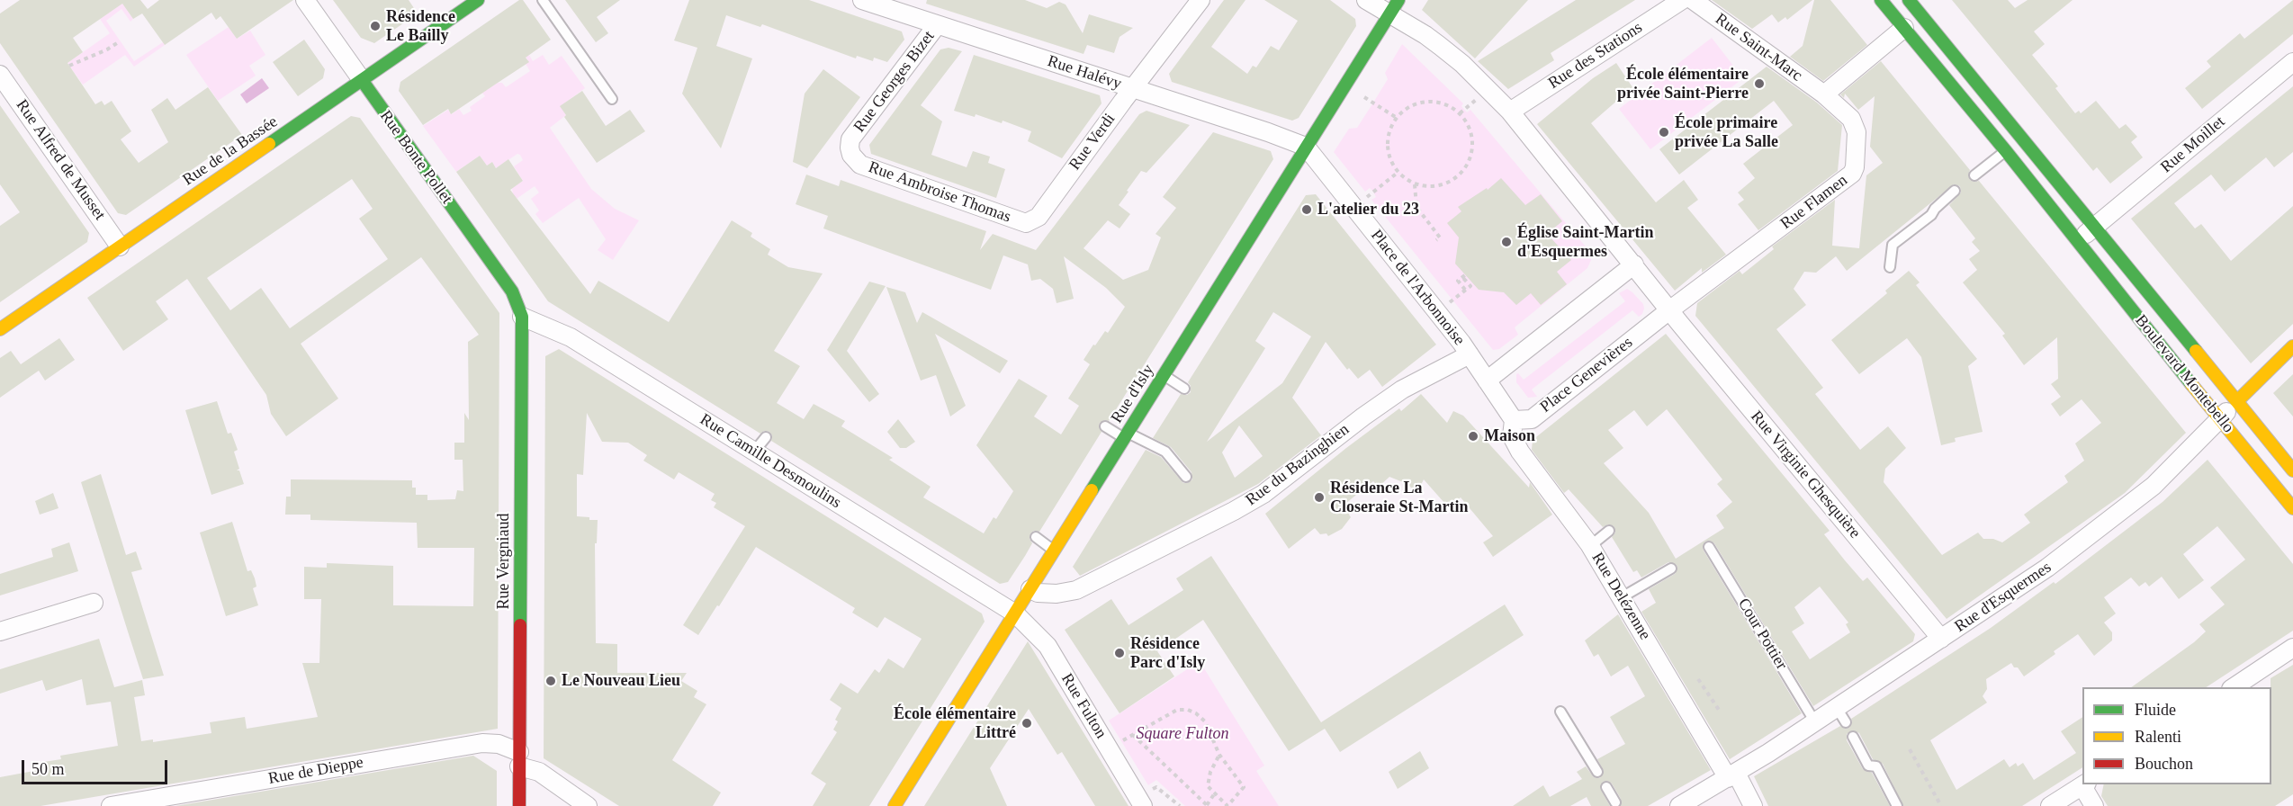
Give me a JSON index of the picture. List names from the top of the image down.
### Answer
{
  "streets": {
    "street": [
      "Rue Saint-Marc",
      "Rue des Stations",
      "Rue Halévy",
      "Rue Georges Bizet",
      "Rue Verdi",
      "Rue Moillet",
      "Rue de la Bassée",
      "Rue Bonte Pollet",
      "Rue Alfred de Musset",
      "Rue Ambroise Thomas",
      "Rue Flamen",
      "Place de l'Arbonnoise",
      "Boulevard Montebello",
      "Place Genevières",
      "Rue d'Isly",
      "Rue Camille Desmoulins",
      "Rue du Bazinghien",
      "Rue Virginie Ghesquière",
      "Rue Vergniaud",
      "Rue Delézenne",
      "Rue d'Esquermes",
      "Rue Fulton",
      "Rue de Dieppe"
    ],
    "lane": ["Cour Pottier"]
  },
  "crossings": [
    ["Rue Saint-Marc", "Rue Flamen"],
    ["Rue Halévy", "Rue Georges Bizet"],
    ["Rue Halévy", "Rue Verdi"],
    ["Rue Halévy", "Place de l'Arbonnoise"],
    ["Rue Halévy", "Rue d'Isly"],
    ["Rue Georges Bizet", "Rue Ambroise Thomas"],
    ["Rue Verdi", "Rue Ambroise Thomas"],
    ["Rue Moillet", "Boulevard Montebello"],
    ["Rue de la Bassée", "Rue Bonte Pollet"],
    ["Rue de la Bassée", "Rue Alfred de Musset"],
    ["Rue Bonte Pollet", "Rue Camille Desmoulins"],
    ["Rue Bonte Pollet", "Rue Vergniaud"],
    ["Rue Flamen", "Place Genevières"],
    ["Rue Flamen", "Rue Virginie Ghesquière"],
    ["Place de l'Arbonnoise", "Rue d'Isly"],
    ["Place de l'Arbonnoise", "Rue du Bazinghien"],
    ["Boulevard Montebello", "Rue d'Esquermes"],
    ["Place Genevières", "Rue Virginie Ghesquière"],
    ["Place Genevières", "Rue Delézenne"],
    ["Rue d'Isly", "Rue Camille Desmoulins"],
    ["Rue d'Isly", "Rue du Bazinghien"],
    ["Rue d'Isly", "Rue Fulton"],
    ["Rue Camille Desmoulins", "Rue Vergniaud"],
    ["Rue Camille Desmoulins", "Rue Fulton"],
    ["Rue Virginie Ghesquière", "Rue d'Esquermes"],
    ["Rue Vergniaud", "Rue de Dieppe"],
    ["Rue Delézenne", "Rue d'Esquermes"],
    ["Rue d'Esquermes", "Cour Pottier"]
  ],
  "parks": ["Square Fulton"],
  "places": [
    "Résidence Le Bailly",
    "École élémentaire privée Saint-Pierre",
    "École primaire privée La Salle",
    "L'atelier du 23",
    "Église Saint-Martin d'Esquermes",
    "Maison",
    "Résidence La Closeraie St-Martin",
    "Résidence Parc d'Isly",
    "Le Nouveau Lieu",
    "École élémentaire Littré"
  ],
  "legend": ["Fluide", "Ralenti", "Bouchon"],
  "scale_bar": "50 m"
}
